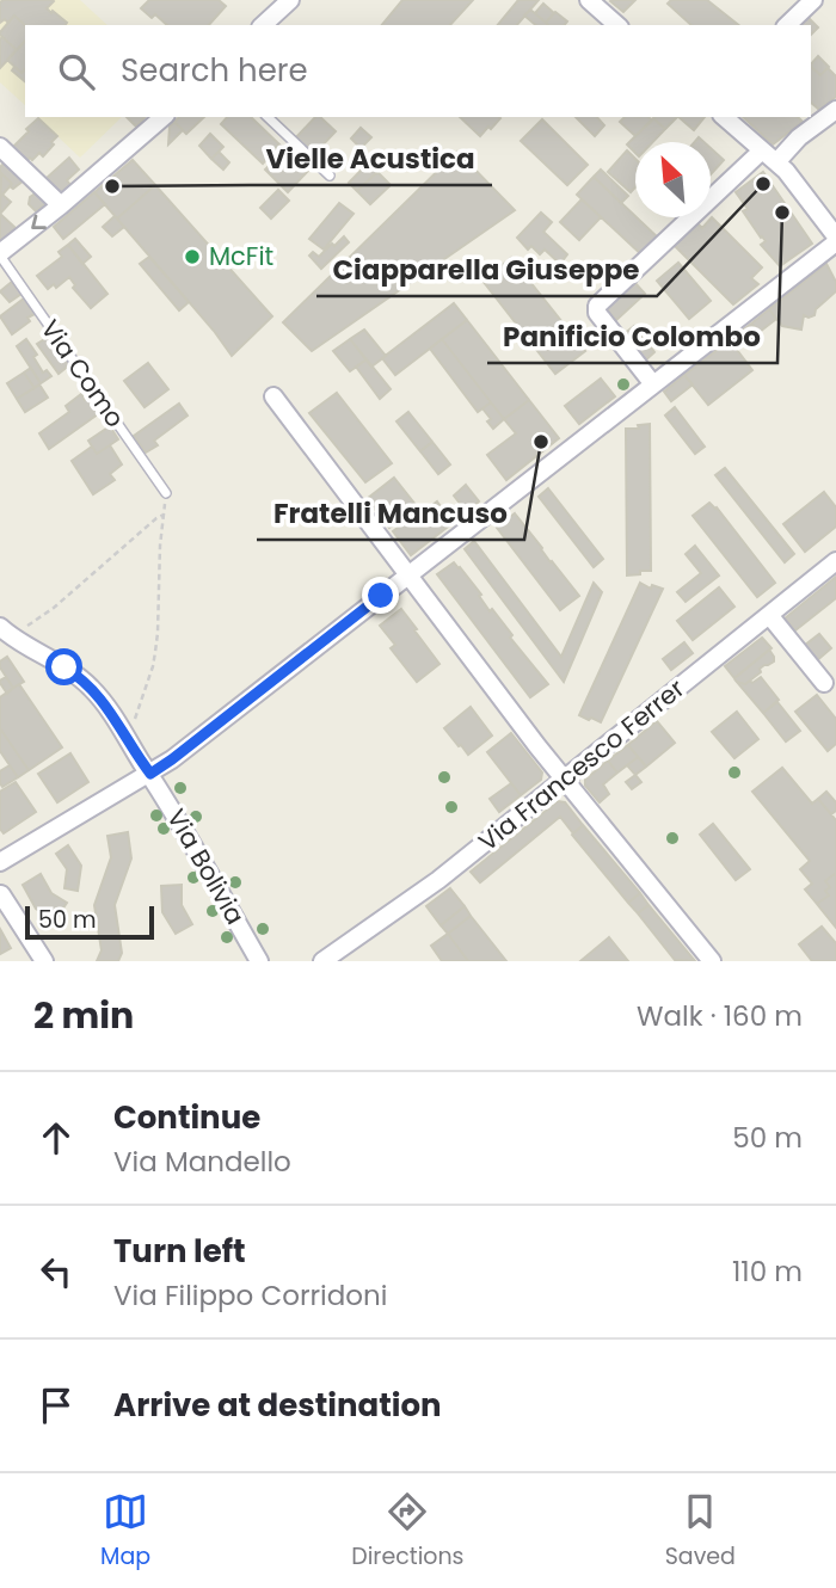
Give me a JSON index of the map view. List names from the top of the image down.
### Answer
{
  "streets": {
    "street": ["Via Francesco Ferrer", "Via Bolivia"],
    "lane": ["Via Como"]
  },
  "places": [
    "Ciapparella Giuseppe",
    "Vielle Acustica",
    "Panificio Colombo",
    "McFit",
    "Fratelli Mancuso"
  ],
  "scale_bar": "50 m",
  "north": "top left",
  "page": {
    "search": "Search here",
    "scale": "50 m",
    "heading": ["2 min", "Walk · 160 m"],
    "list": [
      ["Continue", "Via Mandello", "50 m"],
      ["Turn left", "Via Filippo Corridoni", "110 m"],
      "Arrive at destination"
    ],
    "nav": ["Map", "Directions", "Saved"]
  }
}
